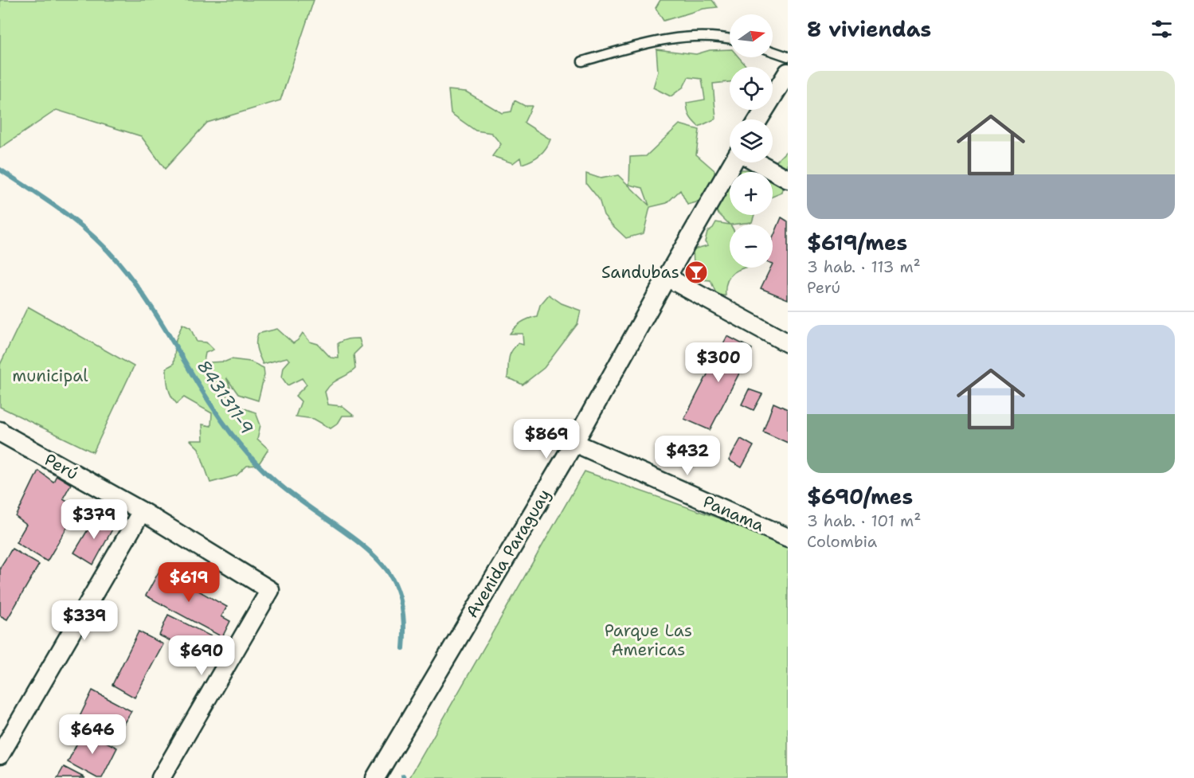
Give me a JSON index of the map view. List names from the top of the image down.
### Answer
{
  "streets": {
    "street": ["Perú", "Panama", "Avenida Paraguay"]
  },
  "crossings": [
    ["Panama", "Avenida Paraguay"]
  ],
  "water": ["8431311-9"],
  "parks": ["municipal", "Parque Las Americas"],
  "places": {
    "bar": ["Sandubas"]
  },
  "north": "right",
  "page": {
    "heading": "8 viviendas",
    "map_buttons": ["+", "−"],
    "list": [
      {
        "name": "$619/mes",
        "note": "3 hab. · 113 m² · Perú"
      },
      {
        "name": "$690/mes",
        "note": "3 hab. · 101 m² · Colombia"
      }
    ],
    "price": [
      "$300",
      "$869",
      "$432",
      "$379",
      "$619",
      "$339",
      "$690",
      "$646"
    ]
  }
}
